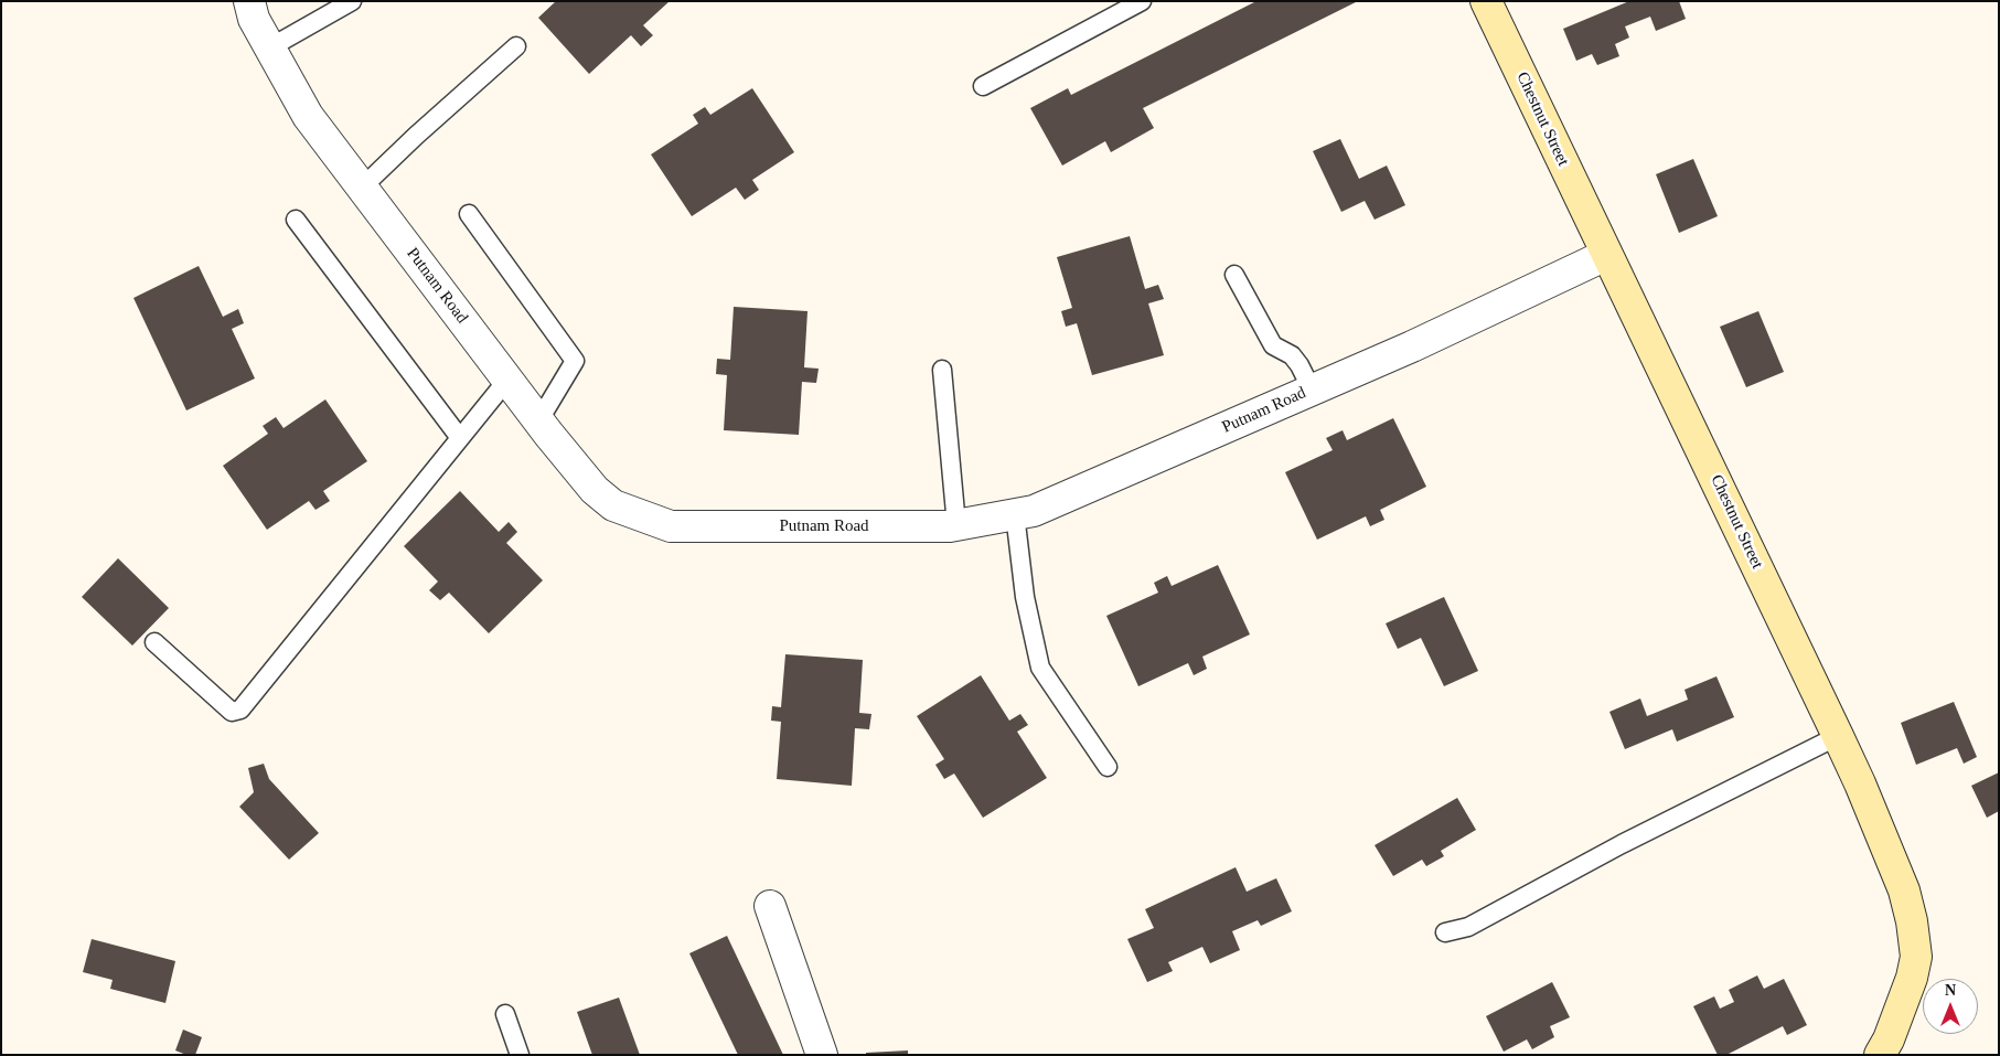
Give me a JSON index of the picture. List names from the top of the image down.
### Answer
{
  "streets": {
    "street": ["Chestnut Street", "Putnam Road"]
  },
  "crossings": [
    ["Chestnut Street", "Putnam Road"]
  ],
  "north": "top"
}
